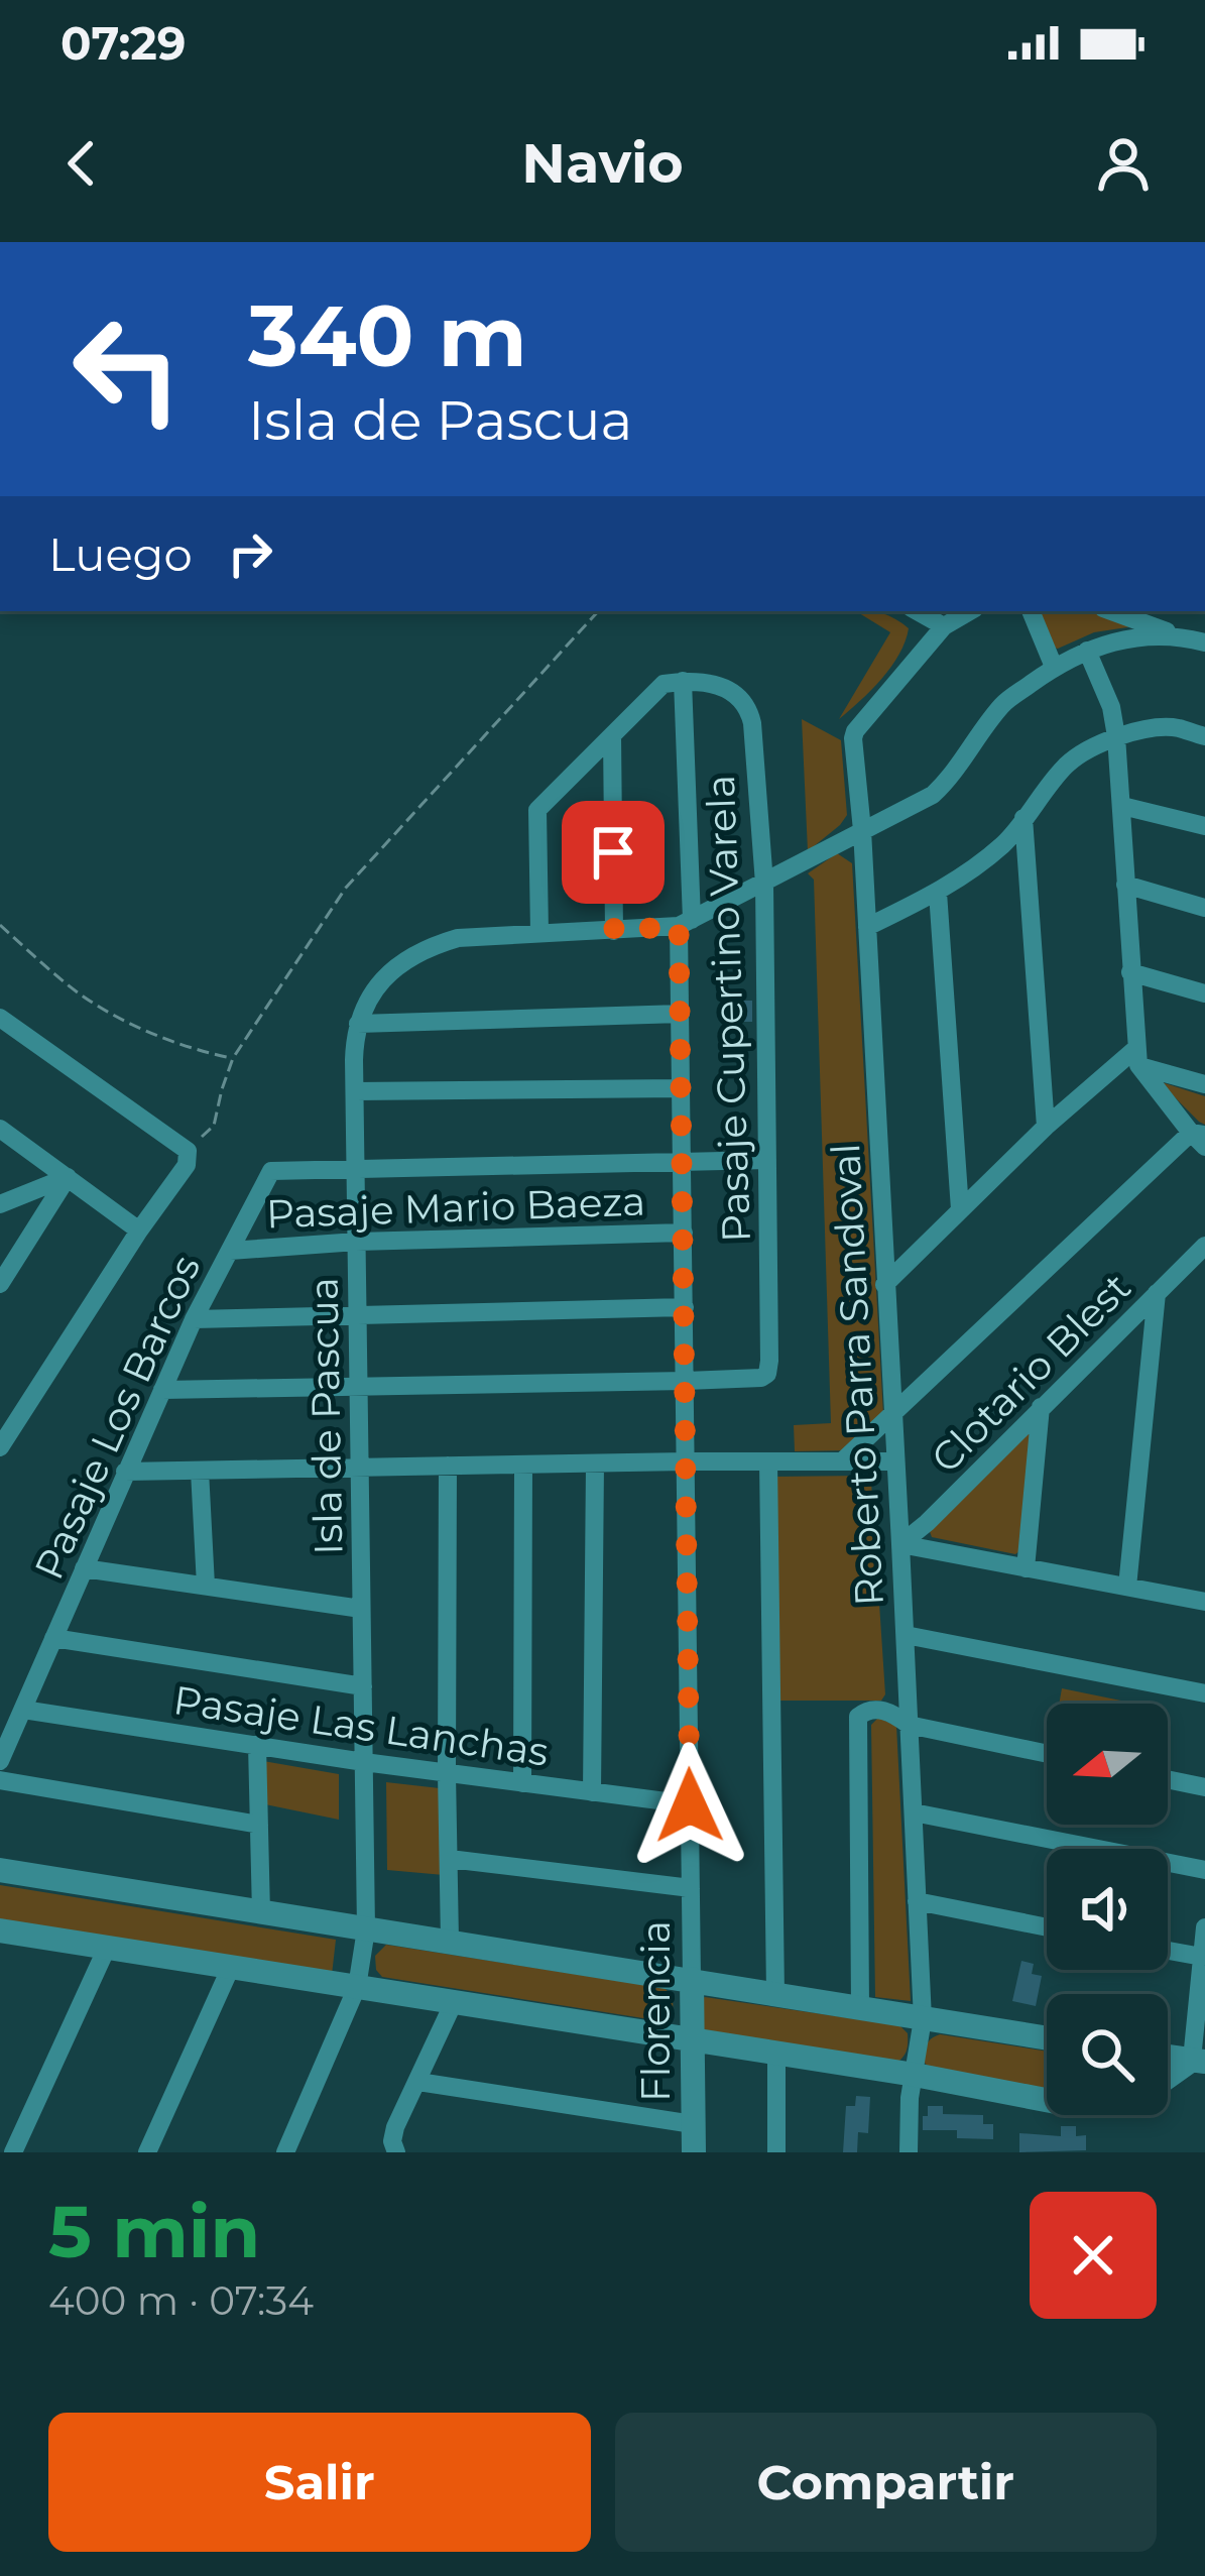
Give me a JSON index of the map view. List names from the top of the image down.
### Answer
{
  "streets": {
    "street": [
      "Pasaje Cupertino Varela",
      "Pasaje Mario Baeza",
      "Clotario Blest",
      "Roberto Parra Sandoval",
      "Isla de Pascua",
      "Pasaje Los Barcos",
      "Pasaje Las Lanchas",
      "Florencia"
    ]
  },
  "crossings": [
    ["Pasaje Cupertino Varela", "Florencia"],
    ["Pasaje Mario Baeza", "Isla de Pascua"],
    ["Pasaje Mario Baeza", "Pasaje Los Barcos"],
    ["Pasaje Mario Baeza", "Florencia"],
    ["Clotario Blest", "Roberto Parra Sandoval"],
    ["Isla de Pascua", "Pasaje Los Barcos"],
    ["Isla de Pascua", "Pasaje Las Lanchas"],
    ["Isla de Pascua", "Florencia"],
    ["Pasaje Los Barcos", "Pasaje Las Lanchas"],
    ["Pasaje Las Lanchas", "Florencia"]
  ],
  "north": "left",
  "page": {
    "status": "07:29",
    "header": "Navio",
    "turn": ["340 m", "Isla de Pascua"],
    "then": "Luego",
    "heading": ["5 min", "400 m · 07:34"],
    "buttons": ["Salir", "Compartir"]
  }
}
